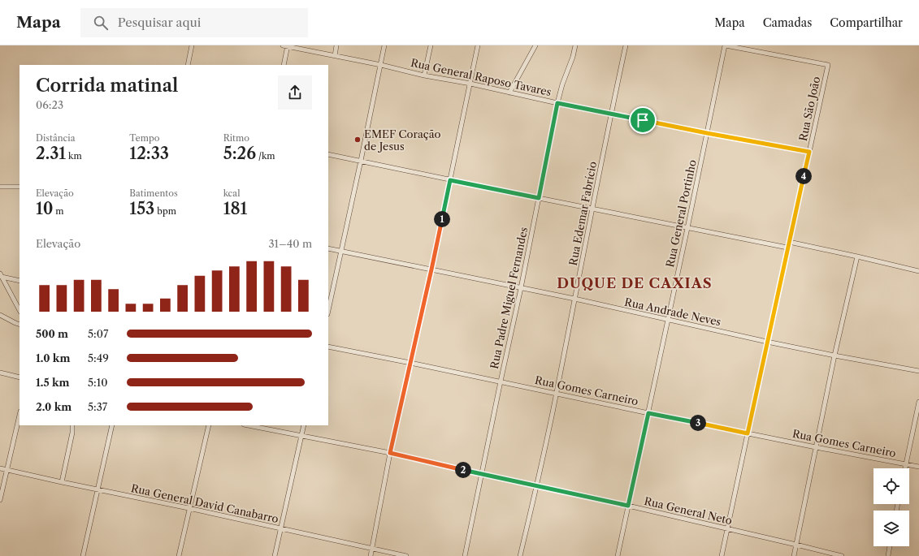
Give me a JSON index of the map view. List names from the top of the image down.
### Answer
{
  "streets": {
    "street": [
      "Rua General Raposo Tavares",
      "Rua São João",
      "Rua Edemar Fabrício",
      "Rua General Portinho",
      "Rua Padre Miguel Fernandes",
      "Rua Andrade Neves",
      "Rua Gomes Carneiro",
      "Rua General David Canabarro",
      "Rua General Neto"
    ]
  },
  "crossings": [
    ["Rua General Raposo Tavares", "Rua São João"],
    ["Rua General Raposo Tavares", "Rua Edemar Fabrício"],
    ["Rua General Raposo Tavares", "Rua General Portinho"],
    ["Rua General Raposo Tavares", "Rua Padre Miguel Fernandes"],
    ["Rua São João", "Rua General Portinho"],
    ["Rua São João", "Rua Andrade Neves"],
    ["Rua São João", "Rua Gomes Carneiro"],
    ["Rua São João", "Rua General Neto"],
    ["Rua Edemar Fabrício", "Rua Andrade Neves"],
    ["Rua Edemar Fabrício", "Rua Gomes Carneiro"],
    ["Rua Edemar Fabrício", "Rua General Neto"],
    ["Rua General Portinho", "Rua Andrade Neves"],
    ["Rua General Portinho", "Rua Gomes Carneiro"],
    ["Rua General Portinho", "Rua General Neto"],
    ["Rua Padre Miguel Fernandes", "Rua Andrade Neves"],
    ["Rua Padre Miguel Fernandes", "Rua Gomes Carneiro"],
    ["Rua Padre Miguel Fernandes", "Rua General Neto"]
  ],
  "districts": ["DUQUE DE CAXIAS"],
  "places": ["EMEF Coração de Jesus"],
  "page": {
    "header": "Mapa",
    "search": "Pesquisar aqui",
    "nav": ["Mapa", "Camadas", "Compartilhar"],
    "heading": ["Corrida matinal", "06:23"],
    "stats": [
      ["Distância", "2.31 km"],
      ["Tempo", "12:33"],
      ["Ritmo", "5:26 /km"],
      ["Elevação", "10 m"],
      ["Batimentos", "153 bpm"],
      ["kcal", "181"]
    ],
    "pins": [
      "4",
      "1",
      "3",
      "2"
    ],
    "chart": ["Elevação", "31–40 m"],
    "list": [
      {
        "name": "500 m",
        "note": "5:07"
      },
      {
        "name": "1.0 km",
        "note": "5:49"
      },
      {
        "name": "1.5 km",
        "note": "5:10"
      },
      {
        "name": "2.0 km",
        "note": "5:37"
      }
    ]
  }
}
